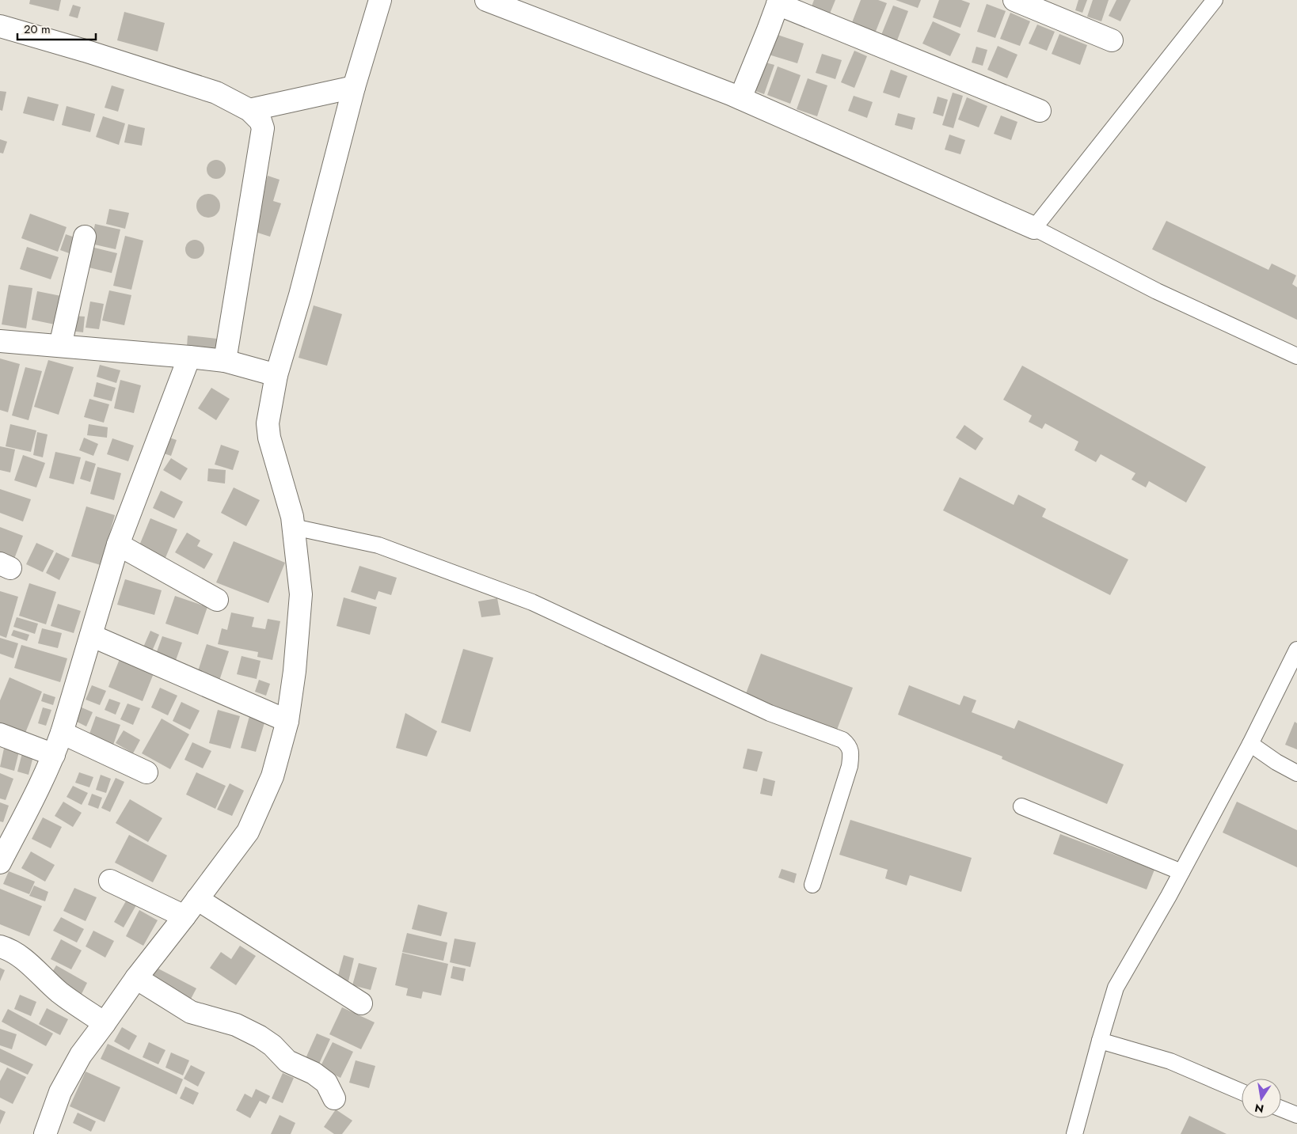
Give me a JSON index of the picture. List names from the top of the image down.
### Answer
{
  "scale_bar": "20 m",
  "north": "bottom"
}
